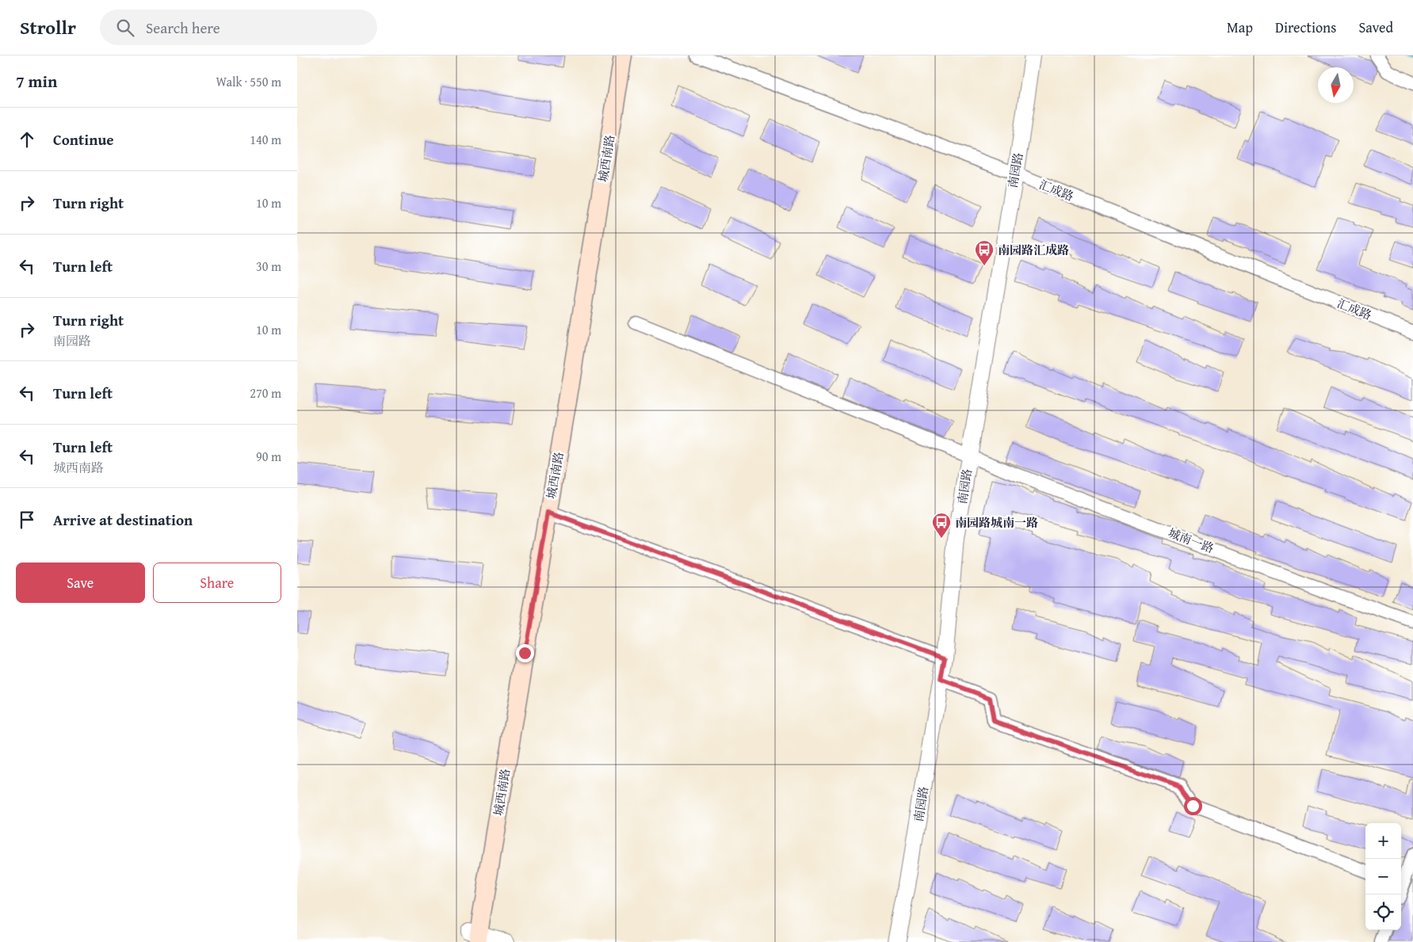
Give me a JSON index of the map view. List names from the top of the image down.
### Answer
{
  "streets": {
    "main road": ["城西南路"],
    "street": ["南园路", "汇成路", "城南一路"]
  },
  "crossings": [
    ["南园路", "汇成路"],
    ["南园路", "城南一路"]
  ],
  "places": {
    "bus stop": ["南园路汇成路", "南园路城南一路"]
  },
  "north": "bottom",
  "page": {
    "header": "Strollr",
    "search": "Search here",
    "nav": ["Map", "Directions", "Saved"],
    "heading": ["7 min", "Walk · 550 m"],
    "list": [
      ["Continue", "140 m"],
      ["Turn right", "10 m"],
      ["Turn left", "30 m"],
      ["Turn right", "南园路", "10 m"],
      ["Turn left", "270 m"],
      ["Turn left", "城西南路", "90 m"],
      "Arrive at destination"
    ],
    "buttons": ["Save", "Share"],
    "map_buttons": ["+", "−"]
  }
}
